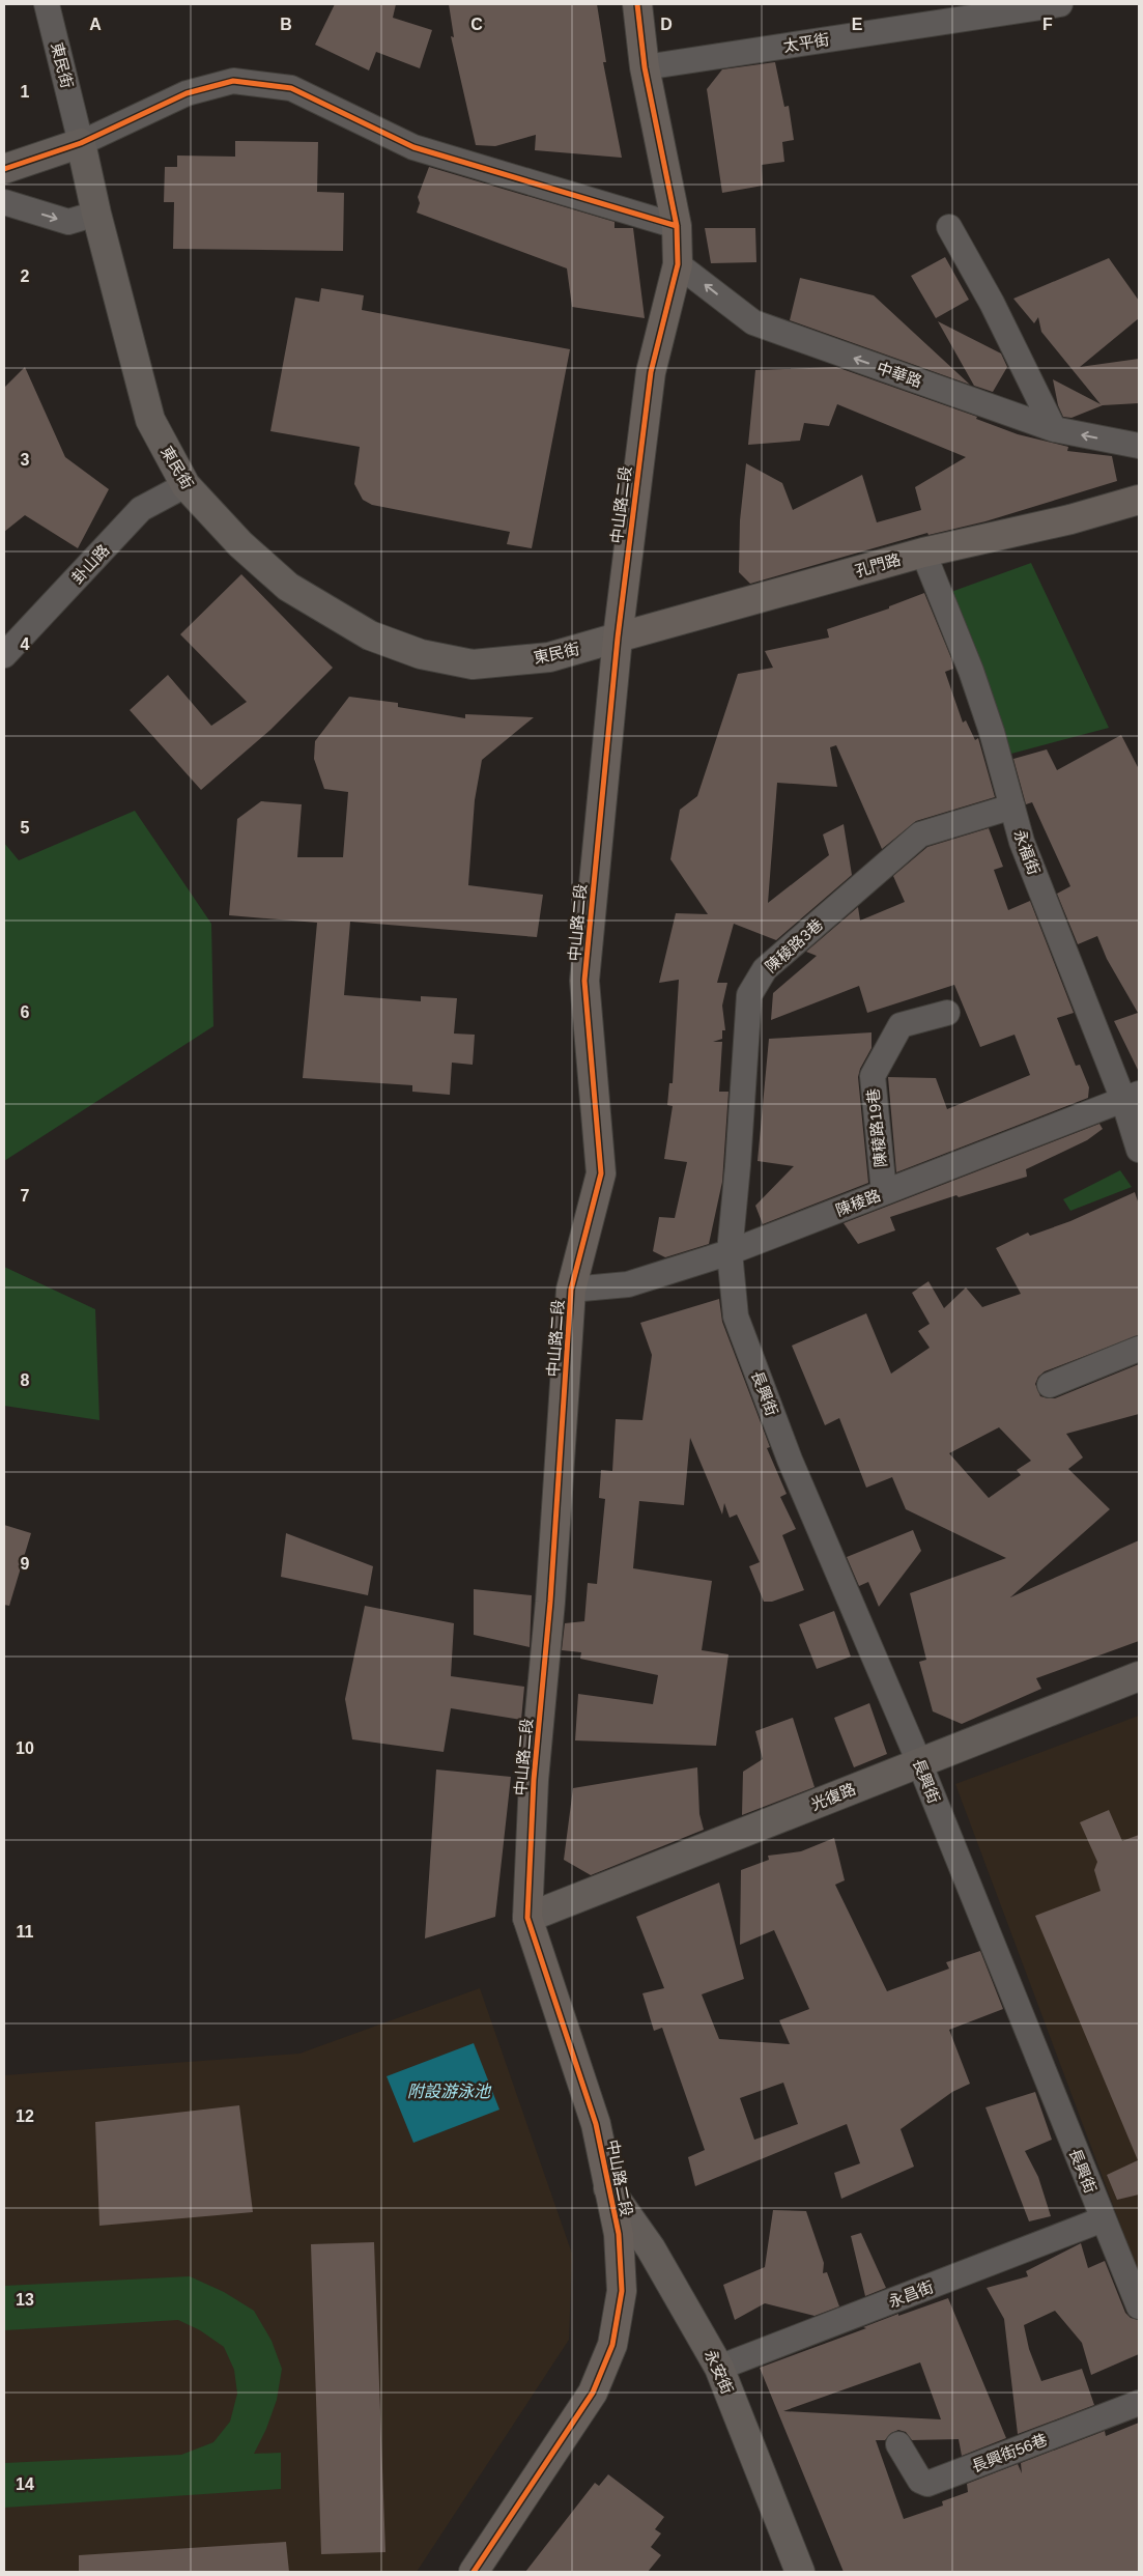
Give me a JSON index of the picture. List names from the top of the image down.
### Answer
{
  "streets": {
    "main road": ["中山路二段", "孔門路"],
    "street": [
      "太平街",
      "東民街",
      "中華路",
      "卦山路",
      "永福街",
      "陳稜路3巷",
      "陳稜路19巷",
      "陳稜路",
      "長興街",
      "光復路",
      "永昌街",
      "永安街",
      "長興街56巷"
    ]
  },
  "crossings": [
    ["太平街", "中山路二段"],
    ["東民街", "中山路二段"],
    ["東民街", "卦山路"],
    ["東民街", "孔門路"],
    ["中華路", "中山路二段"],
    ["中山路二段", "孔門路"],
    ["中山路二段", "陳稜路"],
    ["中山路二段", "光復路"],
    ["中山路二段", "永安街"],
    ["孔門路", "永福街"],
    ["永福街", "陳稜路3巷"],
    ["永福街", "陳稜路"],
    ["陳稜路3巷", "陳稜路"],
    ["陳稜路3巷", "長興街"],
    ["陳稜路19巷", "陳稜路"],
    ["陳稜路", "長興街"],
    ["長興街", "光復路"],
    ["長興街", "永昌街"],
    ["永昌街", "永安街"]
  ],
  "one_way": ["中華路"],
  "water": ["附設游泳池"],
  "grid": {
    "columns": [
      "A",
      "B",
      "C",
      "D",
      "E",
      "F"
    ],
    "rows": [
      "1",
      "2",
      "3",
      "4",
      "5",
      "6",
      "7",
      "8",
      "9",
      "10",
      "11",
      "12",
      "13",
      "14"
    ]
  }
}
